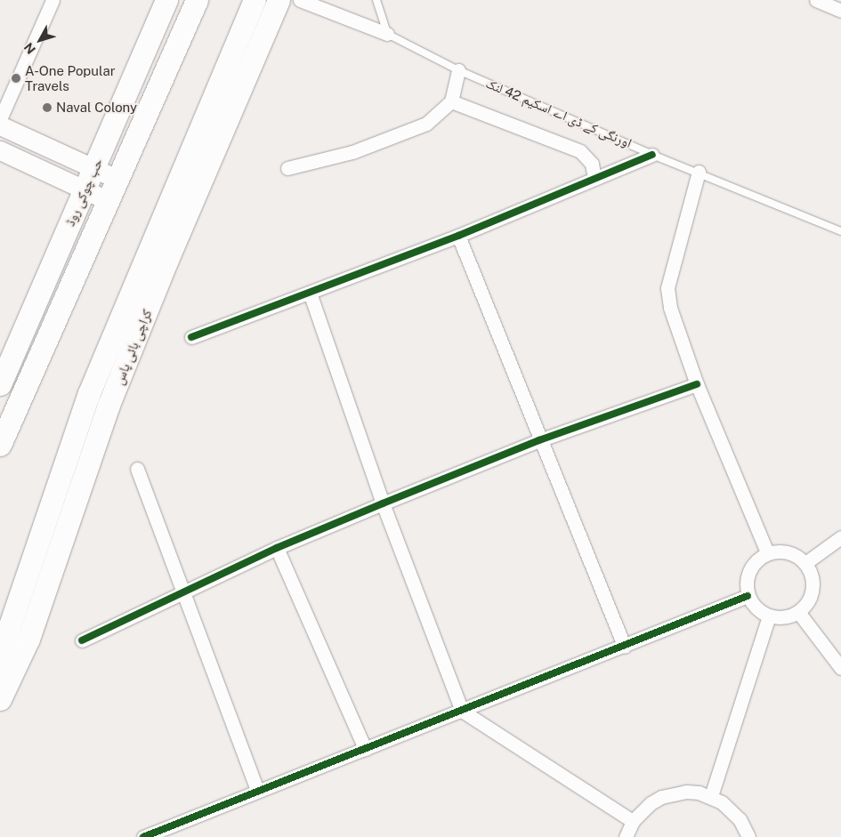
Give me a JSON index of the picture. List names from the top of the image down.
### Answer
{
  "streets": {
    "highway": ["حب چوکی روڈ", "کراچی بائی پاس"],
    "lane": ["اورنگی کے ڈی اے اسکیم 42 لنک"]
  },
  "places": ["A-One Popular Travels", "Naval Colony"],
  "north": "bottom left"
}
